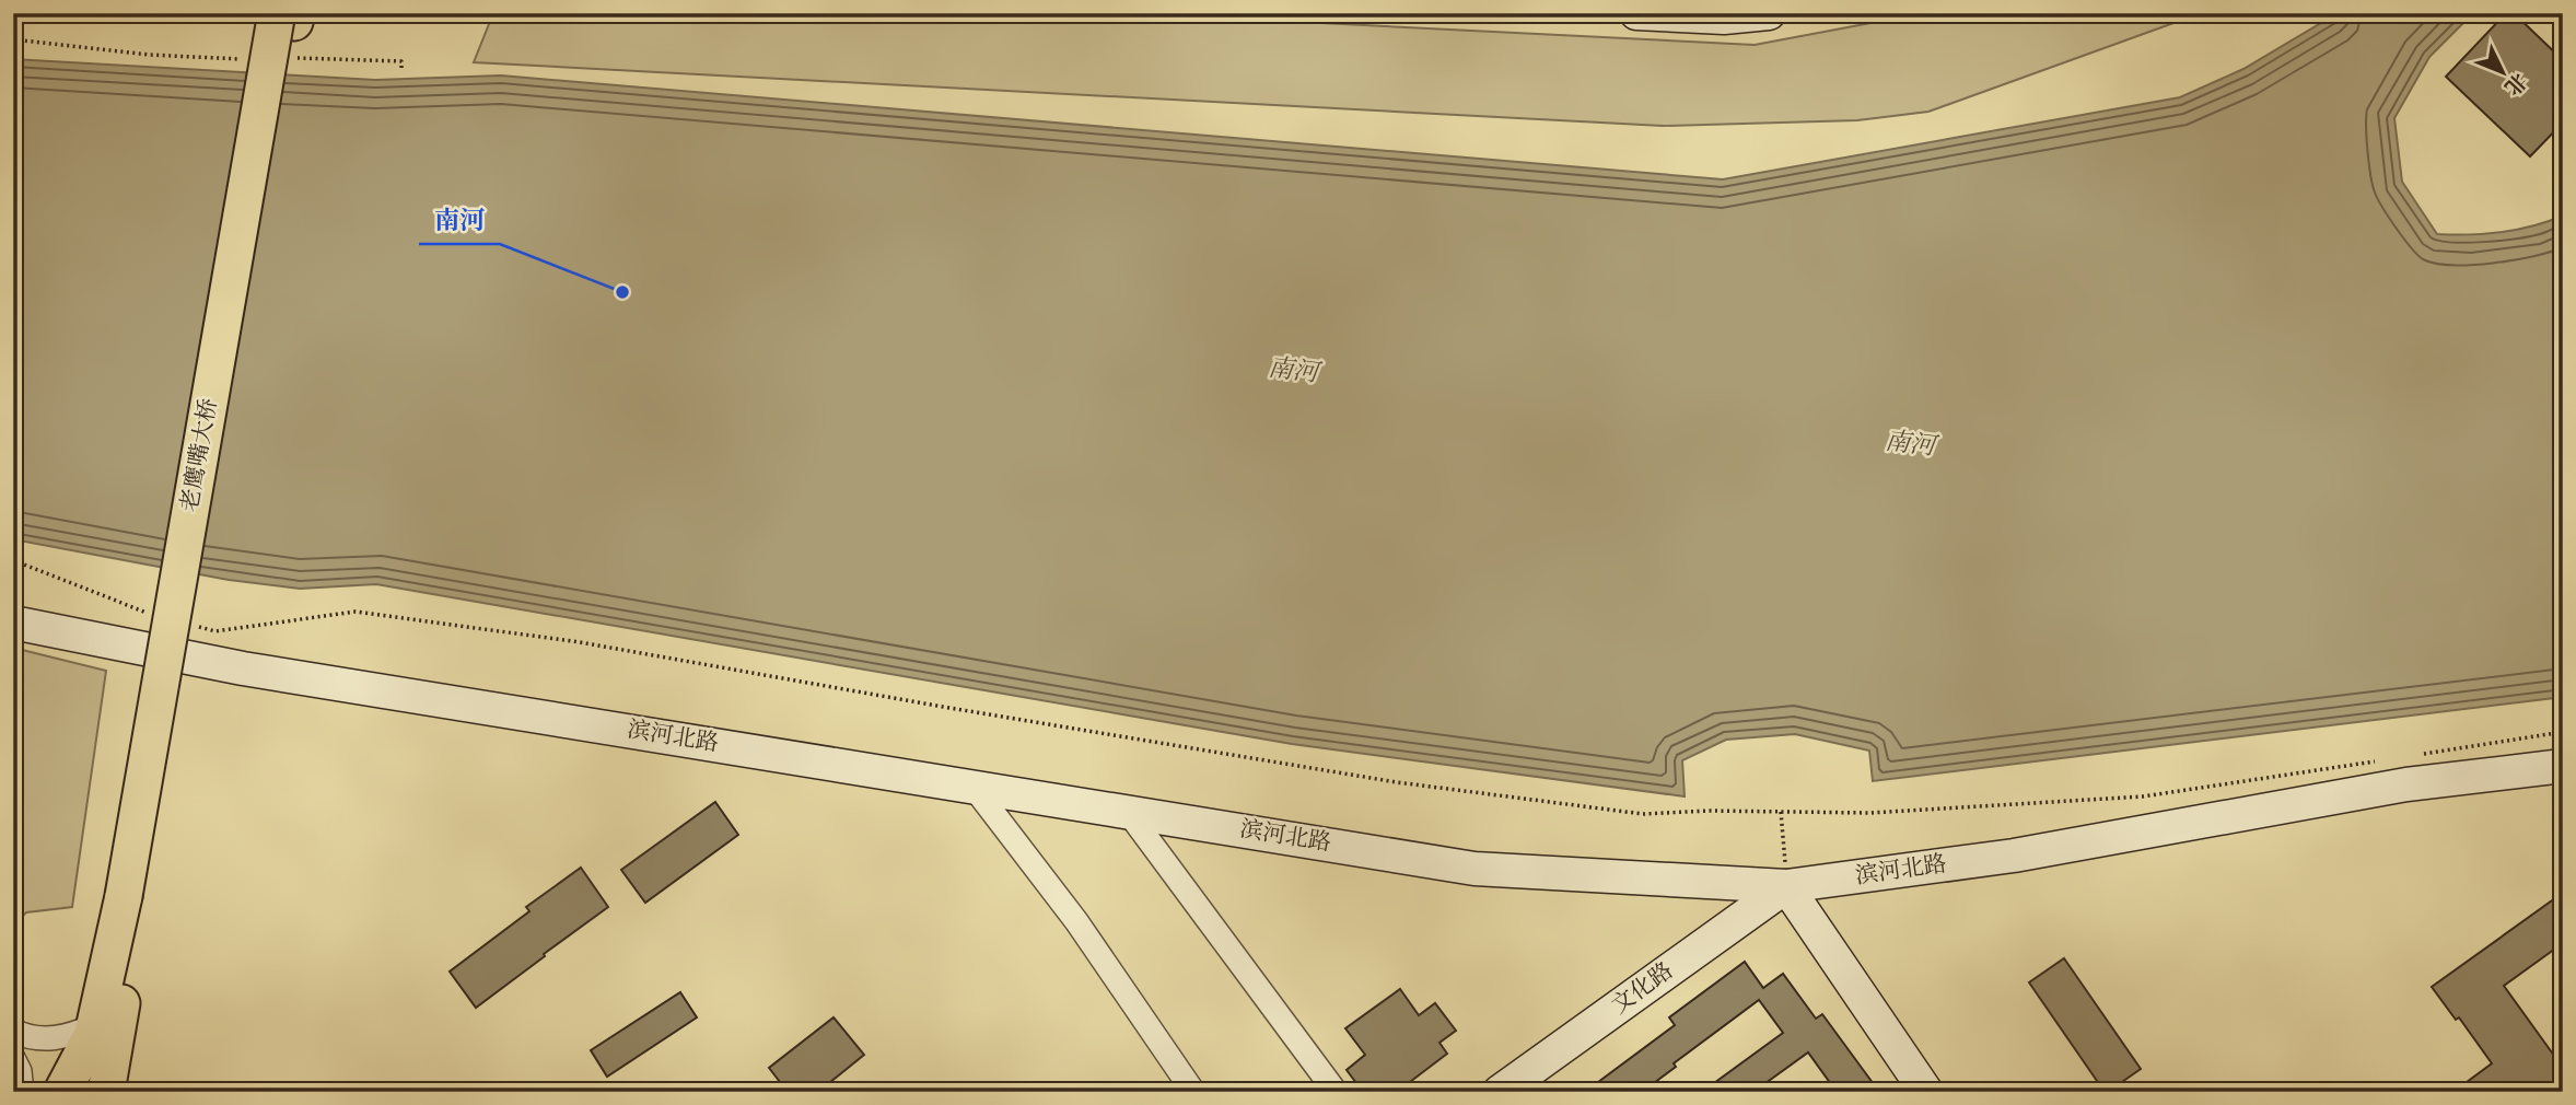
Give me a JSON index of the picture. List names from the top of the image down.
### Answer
{
  "streets": {
    "main road": ["老鹰嘴大桥"],
    "street": ["滨河北路", "文化路"]
  },
  "crossings": [
    ["滨河北路", "文化路"]
  ],
  "water": ["南河"],
  "places": ["南河"],
  "north": "bottom right"
}
